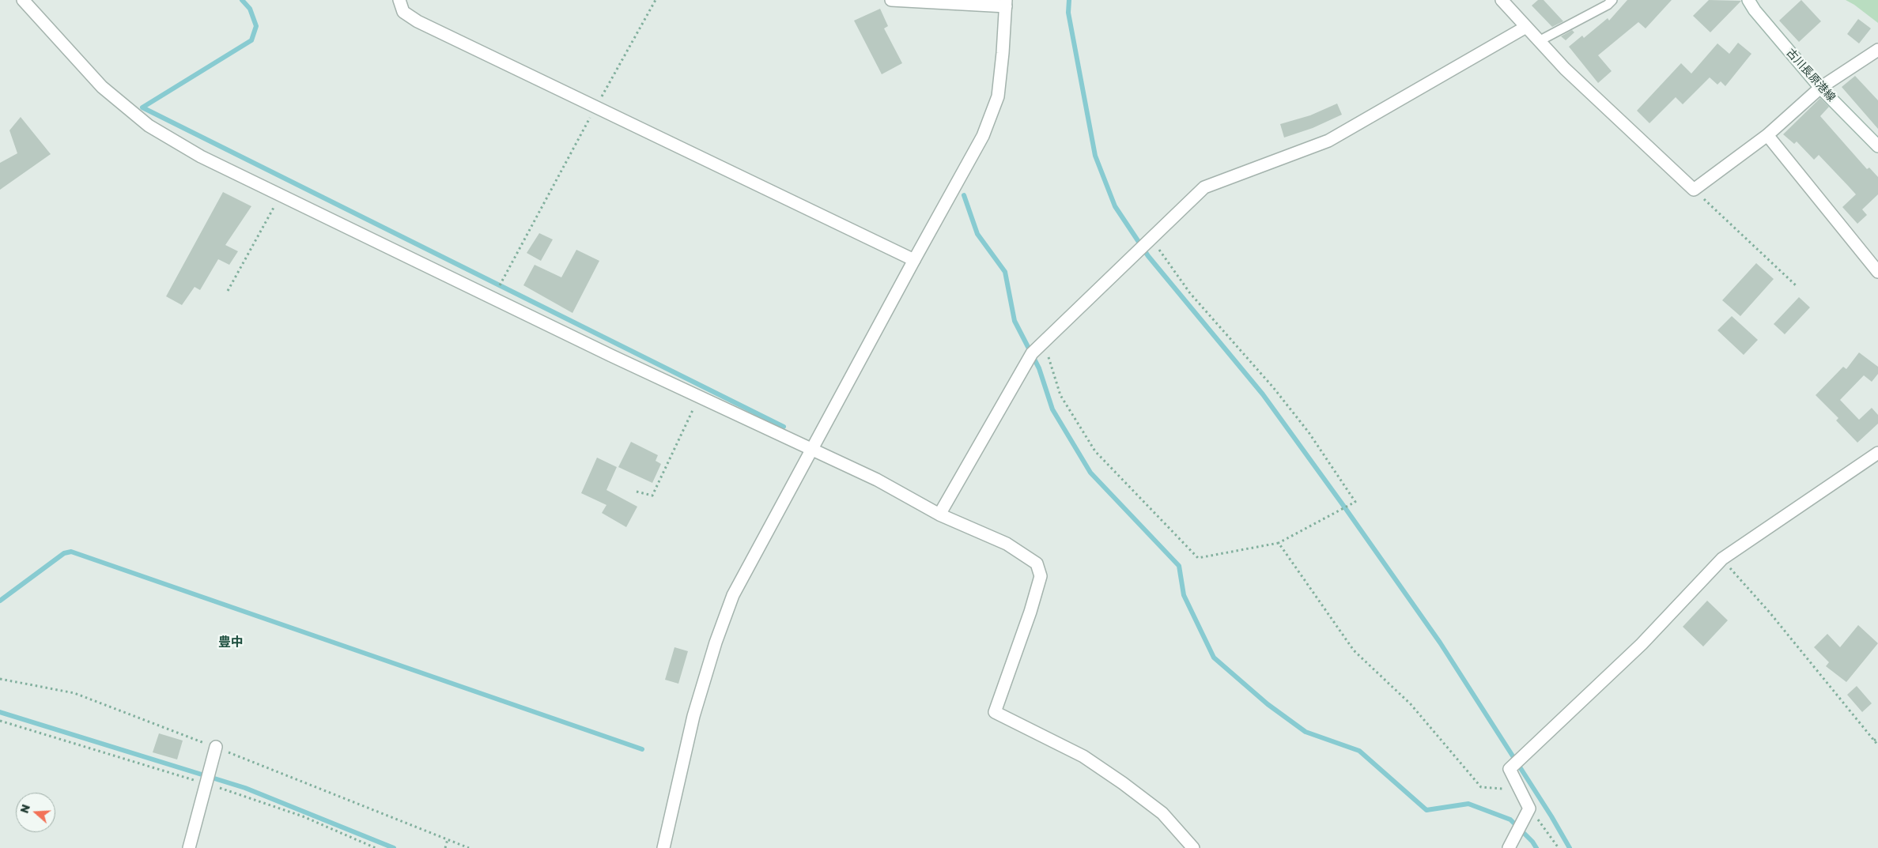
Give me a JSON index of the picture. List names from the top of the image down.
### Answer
{
  "streets": {
    "street": ["古川長原港線"]
  },
  "districts": ["豊中"],
  "north": "left"
}
